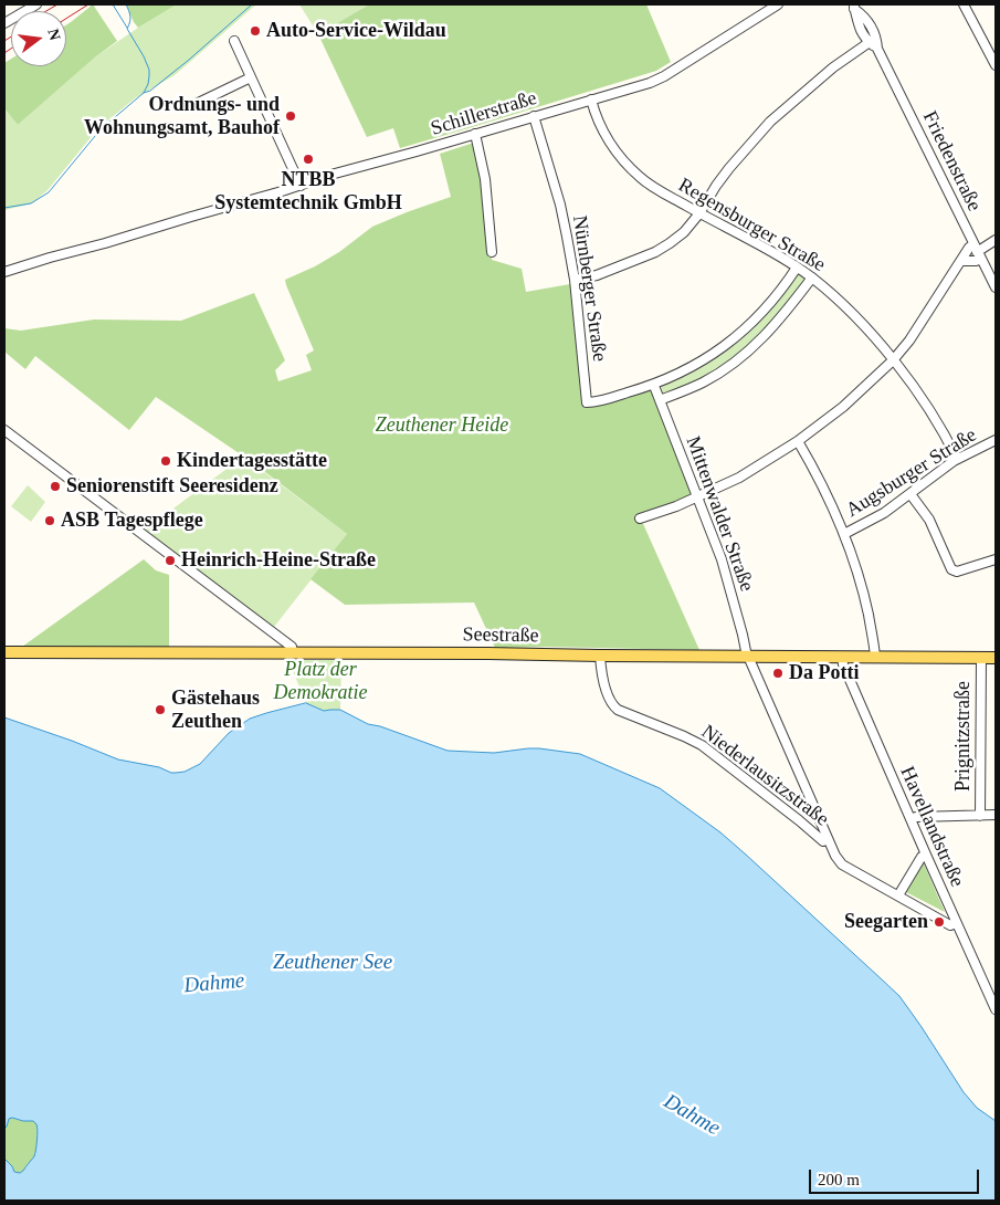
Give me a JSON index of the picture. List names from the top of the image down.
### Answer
{
  "streets": {
    "main road": ["Seestraße"],
    "street": [
      "Schillerstraße",
      "Friedenstraße",
      "Regensburger Straße",
      "Nürnberger Straße",
      "Augsburger Straße",
      "Mittenwalder Straße",
      "Prignitzstraße",
      "Niederlausitzstraße",
      "Havellandstraße"
    ]
  },
  "crossings": [
    ["Schillerstraße", "Regensburger Straße"],
    ["Schillerstraße", "Nürnberger Straße"],
    ["Regensburger Straße", "Augsburger Straße"],
    ["Nürnberger Straße", "Mittenwalder Straße"],
    ["Mittenwalder Straße", "Seestraße"],
    ["Mittenwalder Straße", "Niederlausitzstraße"],
    ["Seestraße", "Prignitzstraße"],
    ["Seestraße", "Niederlausitzstraße"],
    ["Seestraße", "Havellandstraße"],
    ["Niederlausitzstraße", "Havellandstraße"]
  ],
  "water": ["Zeuthener See", "Dahme"],
  "parks": ["Zeuthener Heide", "Platz der Demokratie"],
  "places": [
    "Auto-Service-Wildau",
    "Ordnungs- und Wohnungsamt, Bauhof",
    "NTBB Systemtechnik GmbH",
    "Kindertagesstätte",
    "Seniorenstift Seeresidenz",
    "ASB Tagespflege",
    "Heinrich-Heine-Straße",
    "Da Potti",
    "Gästehaus Zeuthen",
    "Seegarten"
  ],
  "scale_bar": "200 m",
  "north": "right"
}
